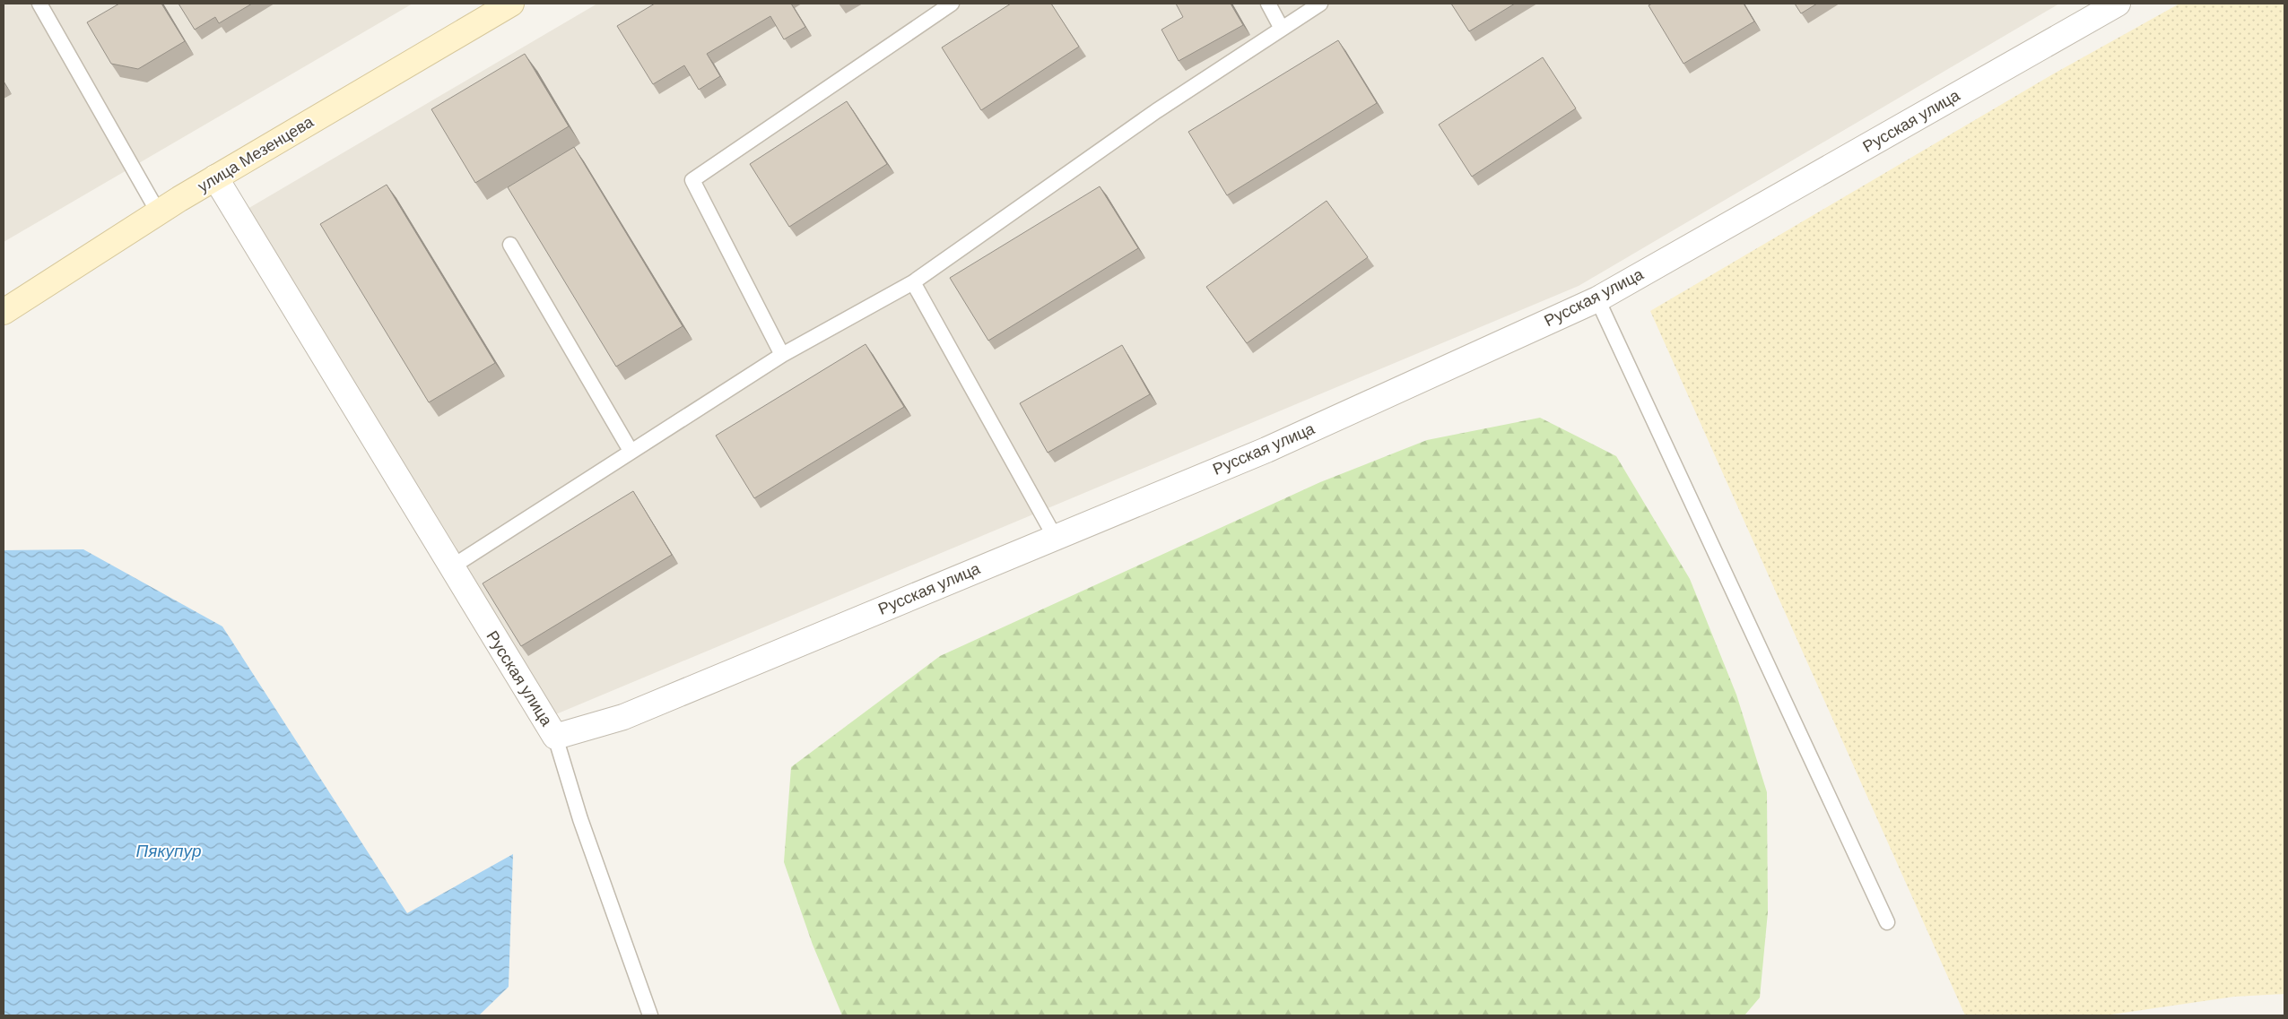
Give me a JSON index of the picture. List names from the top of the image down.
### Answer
{
  "streets": {
    "main road": ["улица Мезенцева"],
    "street": ["Русская улица"]
  },
  "crossings": [
    ["Русская улица", "улица Мезенцева"]
  ],
  "water": ["Пякупур"]
}
